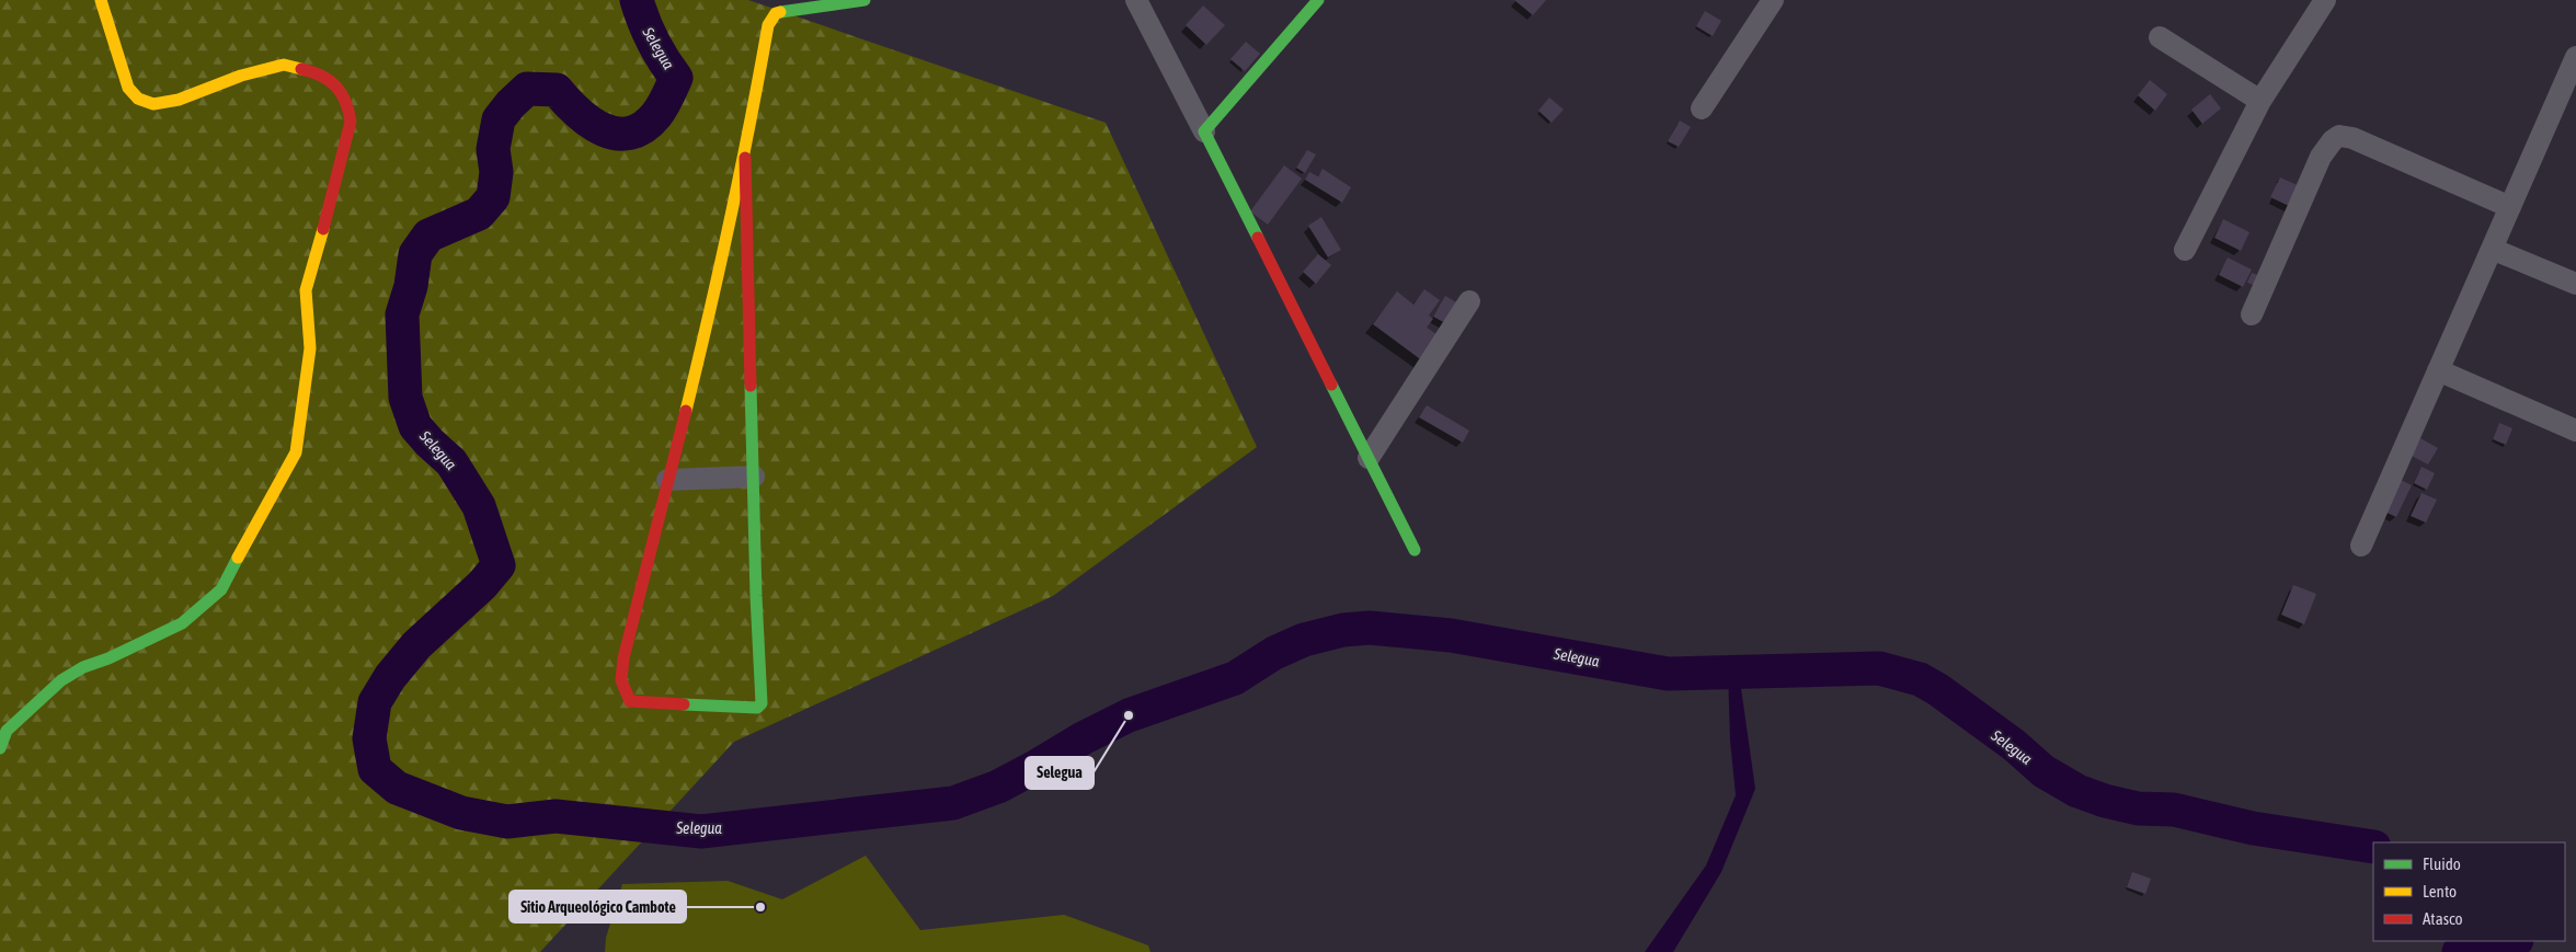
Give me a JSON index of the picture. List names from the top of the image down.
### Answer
{
  "water": ["Selegua"],
  "places": ["Selegua", "Sitio Arqueológico Cambote"],
  "legend": ["Fluido", "Lento", "Atasco"]
}
